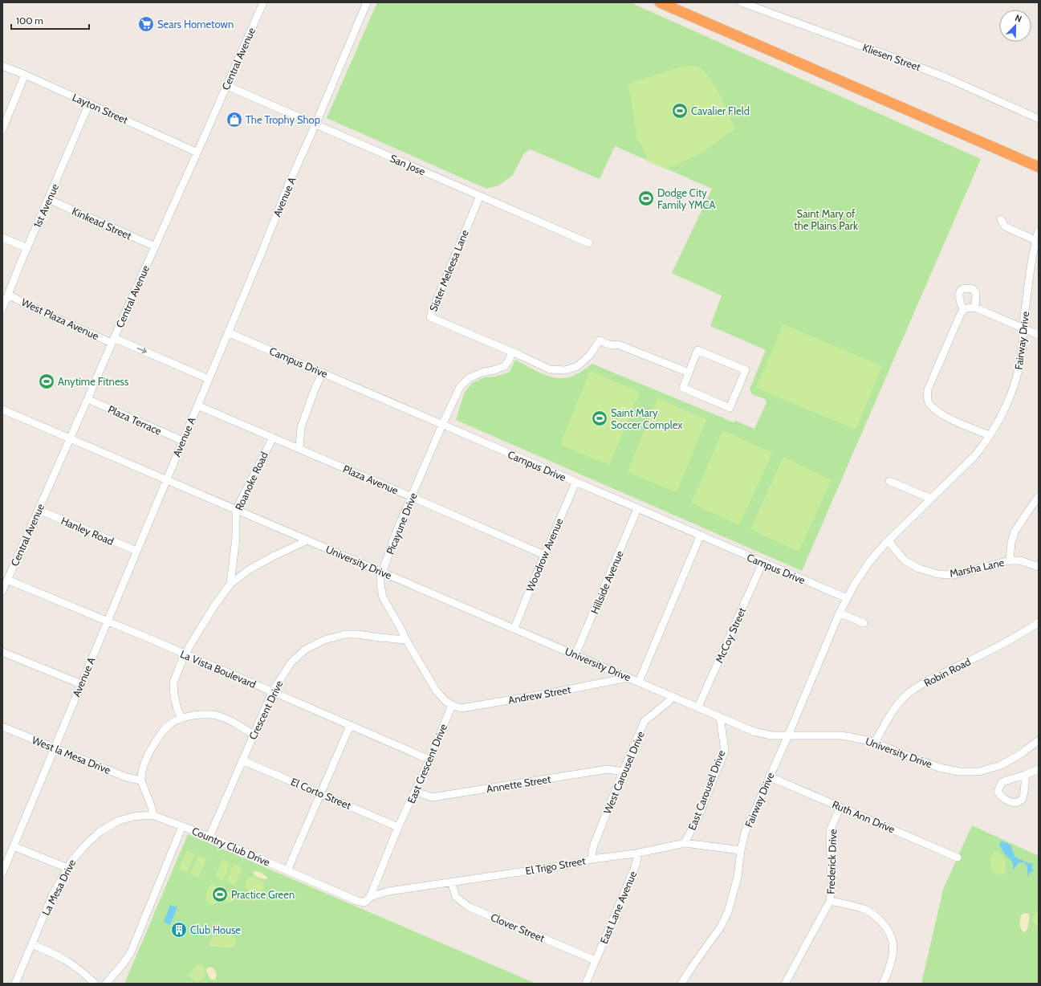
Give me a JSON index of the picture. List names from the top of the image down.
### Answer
{
  "streets": {
    "street": [
      "Kliesen Street",
      "Central Avenue",
      "Layton Street",
      "San Jose",
      "Avenue A",
      "1st Avenue",
      "Kinkead Street",
      "Sister Meleesa Lane",
      "West Plaza Avenue",
      "Fairway Drive",
      "Campus Drive",
      "Plaza Terrace",
      "Plaza Avenue",
      "Roanoke Road",
      "Picayune Drive",
      "Hanley Road",
      "Woodrow Avenue",
      "University Drive",
      "Marsha Lane",
      "Hillside Avenue",
      "McCoy Street",
      "La Vista Boulevard",
      "Robin Road",
      "Andrew Street",
      "Crescent Drive",
      "West la Mesa Drive",
      "East Crescent Drive",
      "West Carousel Drive",
      "Annette Street",
      "East Carousel Drive",
      "El Corto Street",
      "Ruth Ann Drive",
      "Country Club Drive",
      "Frederick Drive",
      "El Trigo Street",
      "La Mesa Drive",
      "East Lane Avenue",
      "Clover Street"
    ]
  },
  "crossings": [
    ["Central Avenue", "Layton Street"],
    ["Central Avenue", "San Jose"],
    ["Central Avenue", "Kinkead Street"],
    ["Central Avenue", "West Plaza Avenue"],
    ["Central Avenue", "Plaza Terrace"],
    ["Central Avenue", "Hanley Road"],
    ["Central Avenue", "University Drive"],
    ["Central Avenue", "La Vista Boulevard"],
    ["Layton Street", "1st Avenue"],
    ["San Jose", "Avenue A"],
    ["San Jose", "Sister Meleesa Lane"],
    ["Avenue A", "Campus Drive"],
    ["Avenue A", "Plaza Terrace"],
    ["Avenue A", "Plaza Avenue"],
    ["Avenue A", "Hanley Road"],
    ["Avenue A", "University Drive"],
    ["Avenue A", "La Vista Boulevard"],
    ["Avenue A", "West la Mesa Drive"],
    ["1st Avenue", "Kinkead Street"],
    ["1st Avenue", "West Plaza Avenue"],
    ["Fairway Drive", "Campus Drive"],
    ["Fairway Drive", "University Drive"],
    ["Fairway Drive", "Marsha Lane"],
    ["Fairway Drive", "Ruth Ann Drive"],
    ["Fairway Drive", "El Trigo Street"],
    ["Campus Drive", "Picayune Drive"],
    ["Campus Drive", "Woodrow Avenue"],
    ["Campus Drive", "Hillside Avenue"],
    ["Campus Drive", "McCoy Street"],
    ["Plaza Avenue", "Roanoke Road"],
    ["Plaza Avenue", "Picayune Drive"],
    ["Plaza Avenue", "Woodrow Avenue"],
    ["Roanoke Road", "University Drive"],
    ["Roanoke Road", "La Vista Boulevard"],
    ["Picayune Drive", "University Drive"],
    ["Picayune Drive", "Crescent Drive"],
    ["Woodrow Avenue", "University Drive"],
    ["University Drive", "Hillside Avenue"],
    ["University Drive", "McCoy Street"],
    ["University Drive", "Robin Road"],
    ["University Drive", "Andrew Street"],
    ["University Drive", "West Carousel Drive"],
    ["University Drive", "East Carousel Drive"],
    ["La Vista Boulevard", "Crescent Drive"],
    ["La Vista Boulevard", "East Crescent Drive"],
    ["Andrew Street", "East Crescent Drive"],
    ["Crescent Drive", "El Corto Street"],
    ["Crescent Drive", "Country Club Drive"],
    ["East Crescent Drive", "Annette Street"],
    ["East Crescent Drive", "El Corto Street"],
    ["East Crescent Drive", "Country Club Drive"],
    ["East Crescent Drive", "El Trigo Street"],
    ["West Carousel Drive", "Annette Street"],
    ["West Carousel Drive", "El Trigo Street"],
    ["East Carousel Drive", "El Trigo Street"],
    ["Ruth Ann Drive", "Frederick Drive"],
    ["Country Club Drive", "El Trigo Street"],
    ["El Trigo Street", "East Lane Avenue"],
    ["El Trigo Street", "Clover Street"],
    ["East Lane Avenue", "Clover Street"]
  ],
  "parks": ["Saint Mary of the Plains Park"],
  "places": {
    "supermarket": ["Sears Hometown"],
    "sports": [
      "Cavalier FIeld",
      "Dodge City Family YMCA",
      "Anytime Fitness",
      "Saint Mary Soccer Complex",
      "Practice Green"
    ],
    "shop": ["The Trophy Shop"],
    "building": ["Club House"]
  },
  "scale_bar": "100 m",
  "north": "top right"
}
